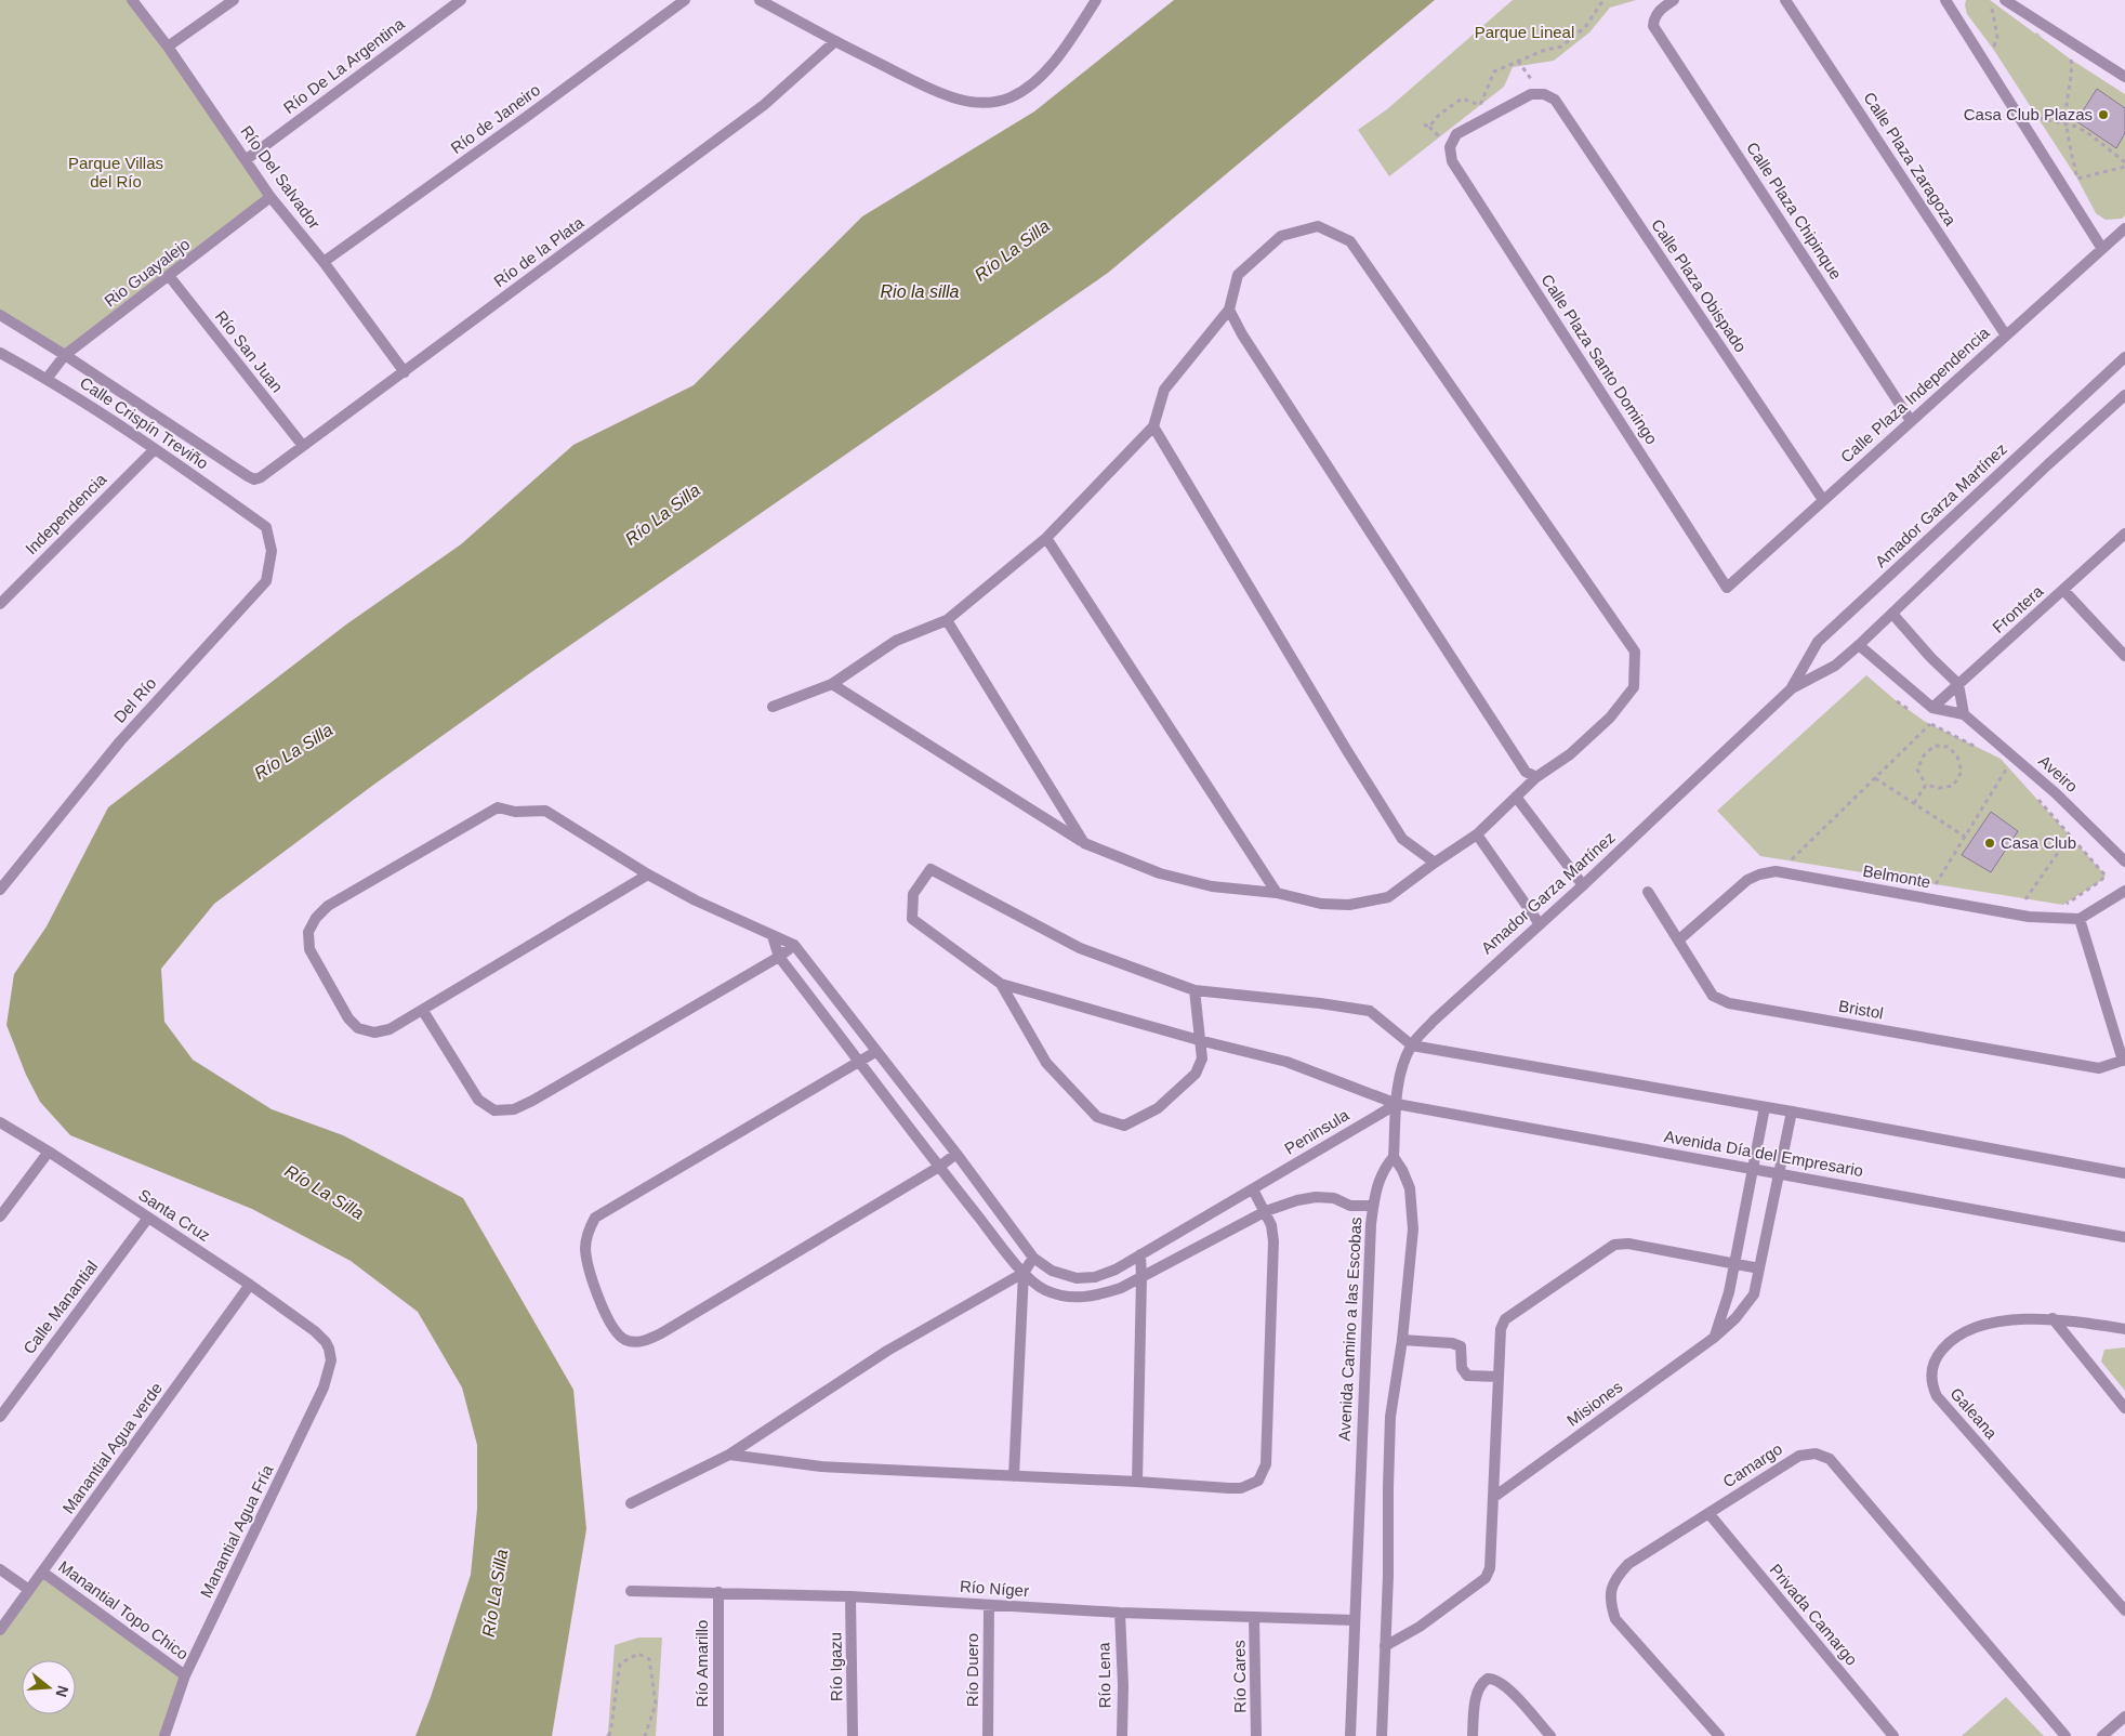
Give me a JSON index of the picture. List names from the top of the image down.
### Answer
{
  "streets": {
    "street": [
      "Río De La Argentina",
      "Río de Janeiro",
      "Calle Plaza Zaragoza",
      "Río Del Salvador",
      "Calle Plaza Chipinque",
      "Río de la Plata",
      "Rio Guayalejo",
      "Calle Plaza Obispado",
      "Río San Juan",
      "Calle Plaza Santo Domingo",
      "Calle Plaza Independencia",
      "Calle Crispín Treviño",
      "Amador Garza Martínez",
      "Independencia",
      "Frontera",
      "Del Río",
      "Aveiro",
      "Belmonte",
      "Bristol",
      "Peninsula",
      "Avenida Día del Empresario",
      "Santa Cruz",
      "Calle Manantial",
      "Avenida Camino a las Escobas",
      "Misiones",
      "Galeana",
      "Manantial Agua verde",
      "Camargo",
      "Manantial Agua Fría",
      "Río Níger",
      "Manantial Topo Chico",
      "Privada Camargo",
      "Río Amarillo",
      "Río Igazu",
      "Río Duero",
      "Río Lena",
      "Río Cares"
    ]
  },
  "crossings": [
    ["Río De La Argentina", "Río Del Salvador"],
    ["Río de Janeiro", "Río Del Salvador"],
    ["Calle Plaza Zaragoza", "Calle Plaza Independencia"],
    ["Río Del Salvador", "Río de la Plata"],
    ["Río Del Salvador", "Rio Guayalejo"],
    ["Calle Plaza Chipinque", "Calle Plaza Independencia"],
    ["Río de la Plata", "Río San Juan"],
    ["Río de la Plata", "Calle Crispín Treviño"],
    ["Rio Guayalejo", "Río San Juan"],
    ["Rio Guayalejo", "Calle Crispín Treviño"],
    ["Calle Plaza Obispado", "Calle Plaza Santo Domingo"],
    ["Calle Plaza Obispado", "Calle Plaza Independencia"],
    ["Calle Plaza Santo Domingo", "Calle Plaza Independencia"],
    ["Calle Crispín Treviño", "Independencia"],
    ["Calle Crispín Treviño", "Del Río"],
    ["Amador Garza Martínez", "Aveiro"],
    ["Amador Garza Martínez", "Peninsula"],
    ["Amador Garza Martínez", "Avenida Día del Empresario"],
    ["Amador Garza Martínez", "Avenida Camino a las Escobas"],
    ["Frontera", "Aveiro"],
    ["Belmonte", "Bristol"],
    ["Peninsula", "Avenida Día del Empresario"],
    ["Avenida Día del Empresario", "Misiones"],
    ["Santa Cruz", "Calle Manantial"],
    ["Santa Cruz", "Manantial Agua verde"],
    ["Santa Cruz", "Manantial Agua Fría"],
    ["Avenida Camino a las Escobas", "Río Níger"],
    ["Manantial Agua verde", "Manantial Topo Chico"],
    ["Camargo", "Privada Camargo"],
    ["Manantial Agua Fría", "Manantial Topo Chico"],
    ["Río Níger", "Río Amarillo"],
    ["Río Níger", "Río Igazu"],
    ["Río Níger", "Río Duero"],
    ["Río Níger", "Río Lena"],
    ["Río Níger", "Río Cares"]
  ],
  "water": ["Río La Silla", "Rio la silla"],
  "parks": ["Parque Lineal", "Parque Villas del Río"],
  "places": ["Casa Club Plazas", "Casa Club"],
  "north": "right"
}
